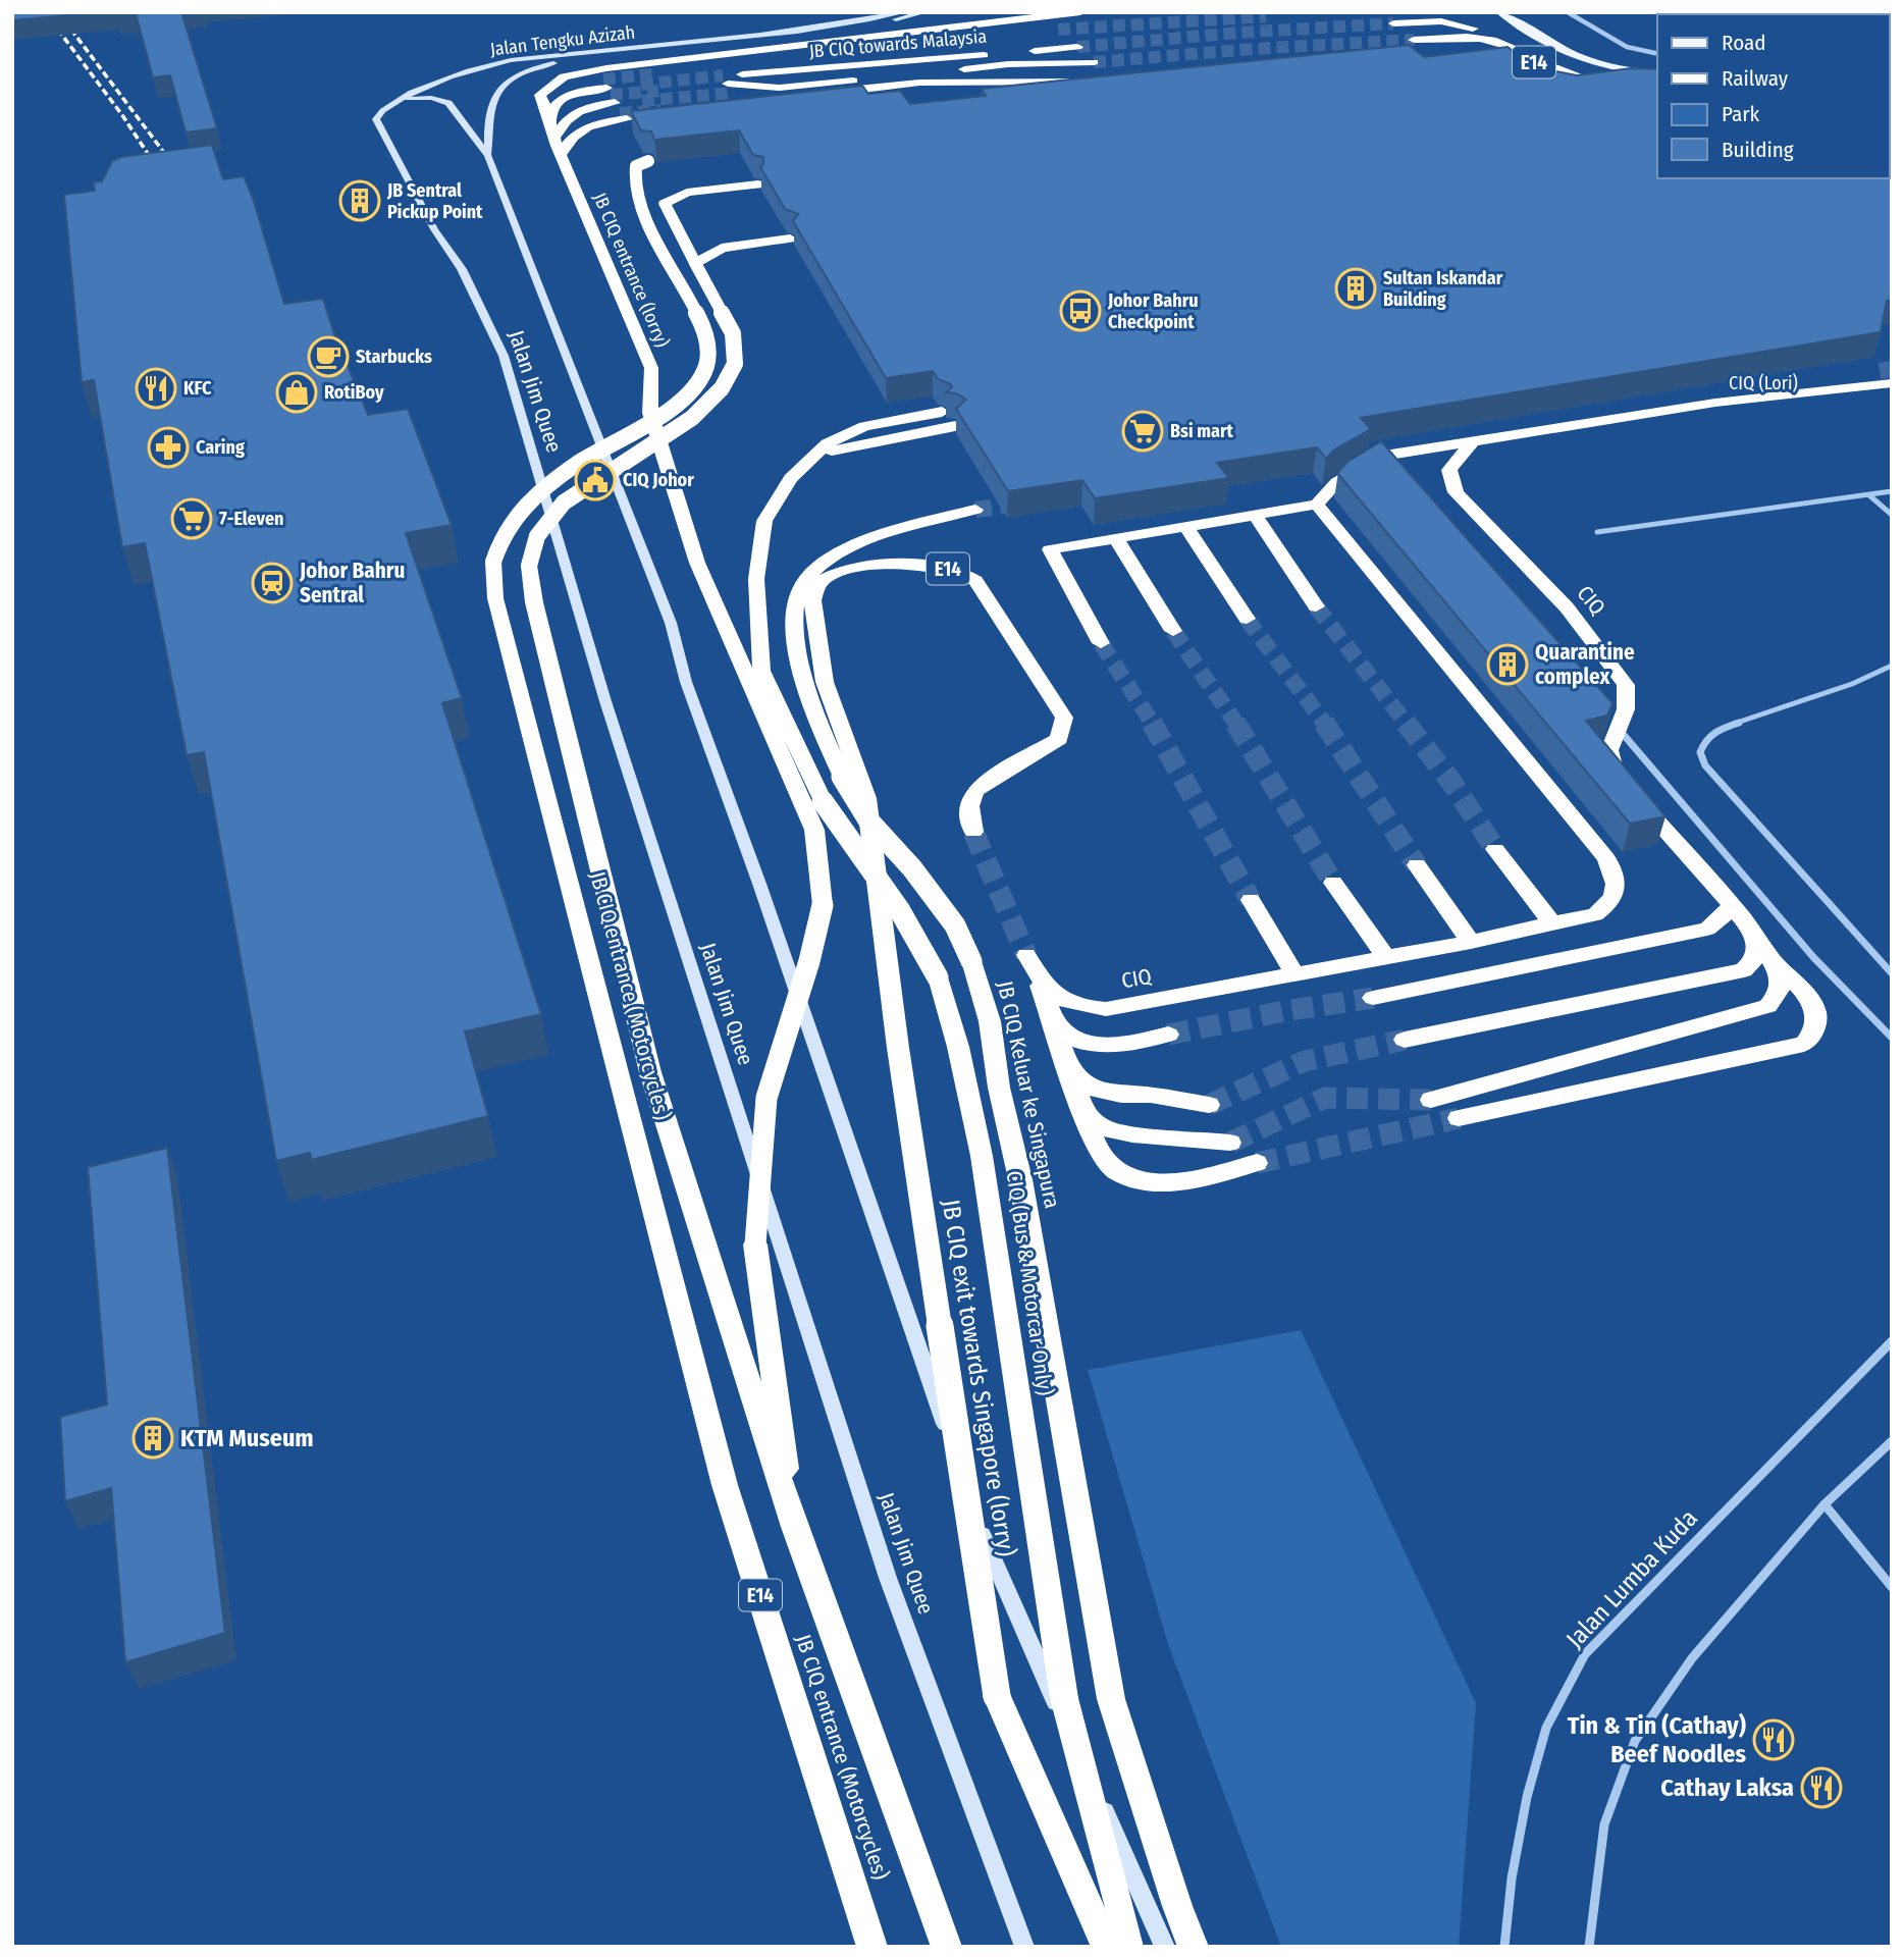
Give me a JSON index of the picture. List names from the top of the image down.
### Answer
{
  "streets": {
    "highway": [
      "JB CIQ towards Malaysia",
      "E14",
      "JB CIQ entrance (lorry)",
      "CIQ (Lori)",
      "CIQ",
      "JB CIQ entrance (Motorcycles)",
      "JB CIQ Keluar ke Singapura",
      "CIQ (Bus & Motorcar Only)",
      "JB CIQ exit towards Singapore (lorry)"
    ],
    "main road": ["Jalan Tengku Azizah", "Jalan Jim Quee"],
    "street": ["Jalan Lumba Kuda"]
  },
  "crossings": [
    ["Jalan Tengku Azizah", "Jalan Jim Quee"],
    ["E14", "JB CIQ entrance (lorry)"]
  ],
  "places": {
    "building": [
      "JB Sentral Pickup Point",
      "Sultan Iskandar Building",
      "Quarantine complex",
      "KTM Museum"
    ],
    "bus stop": ["Johor Bahru Checkpoint"],
    "cafe": ["Starbucks"],
    "restaurant": ["KFC", "Tin & Tin (Cathay) Beef Noodles", "Cathay Laksa"],
    "shop": ["RotiBoy"],
    "supermarket": ["Bsi mart", "7-Eleven"],
    "pharmacy": ["Caring"],
    "public building": ["CIQ Johor"],
    "station": ["Johor Bahru Sentral"]
  },
  "legend": [
    "Road",
    "Railway",
    "Park",
    "Building"
  ]
}
